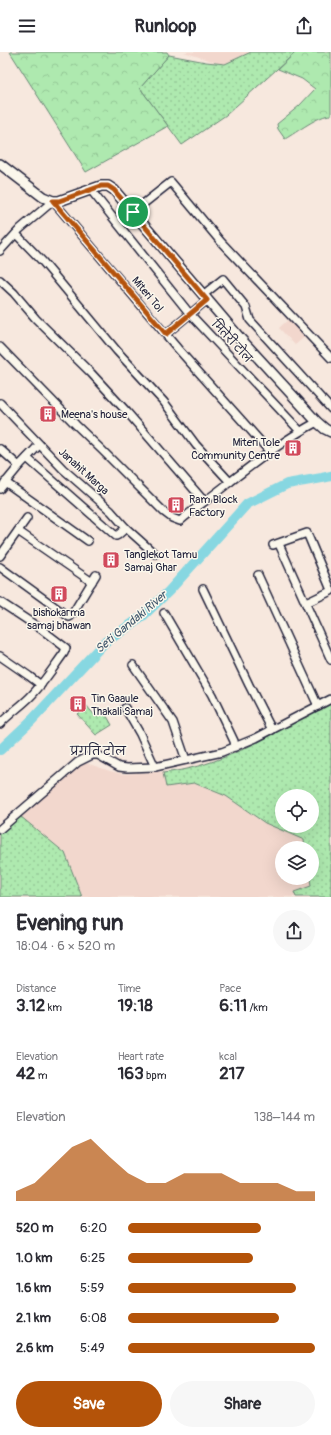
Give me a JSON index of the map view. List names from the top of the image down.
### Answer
{
  "streets": {
    "main road": ["Miteri Tol", "मितेरी टोल"],
    "street": ["Janahit Marga"]
  },
  "districts": ["प्रगति टोल"],
  "water": ["Seti Gandaki River"],
  "places": {
    "building": [
      "Meena's house",
      "Miteri Tole Community Centre",
      "Ram Block Factory",
      "Tanglekot Tamu Samaj Ghar",
      "bishokarma samaj bhawan",
      "Tin Gaaule Thakali Samaj"
    ]
  },
  "page": {
    "header": "Runloop",
    "heading": ["Evening run", "18:04 · 6 × 520 m"],
    "stats": [
      ["Distance", "3.12 km"],
      ["Time", "19:18"],
      ["Pace", "6:11 /km"],
      ["Elevation", "42 m"],
      ["Heart rate", "163 bpm"],
      ["kcal", "217"]
    ],
    "chart": ["Elevation", "138–144 m"],
    "list": [
      {
        "name": "520 m",
        "note": "6:20"
      },
      {
        "name": "1.0 km",
        "note": "6:25"
      },
      {
        "name": "1.6 km",
        "note": "5:59"
      },
      {
        "name": "2.1 km",
        "note": "6:08"
      },
      {
        "name": "2.6 km",
        "note": "5:49"
      }
    ],
    "buttons": ["Save", "Share"]
  }
}
